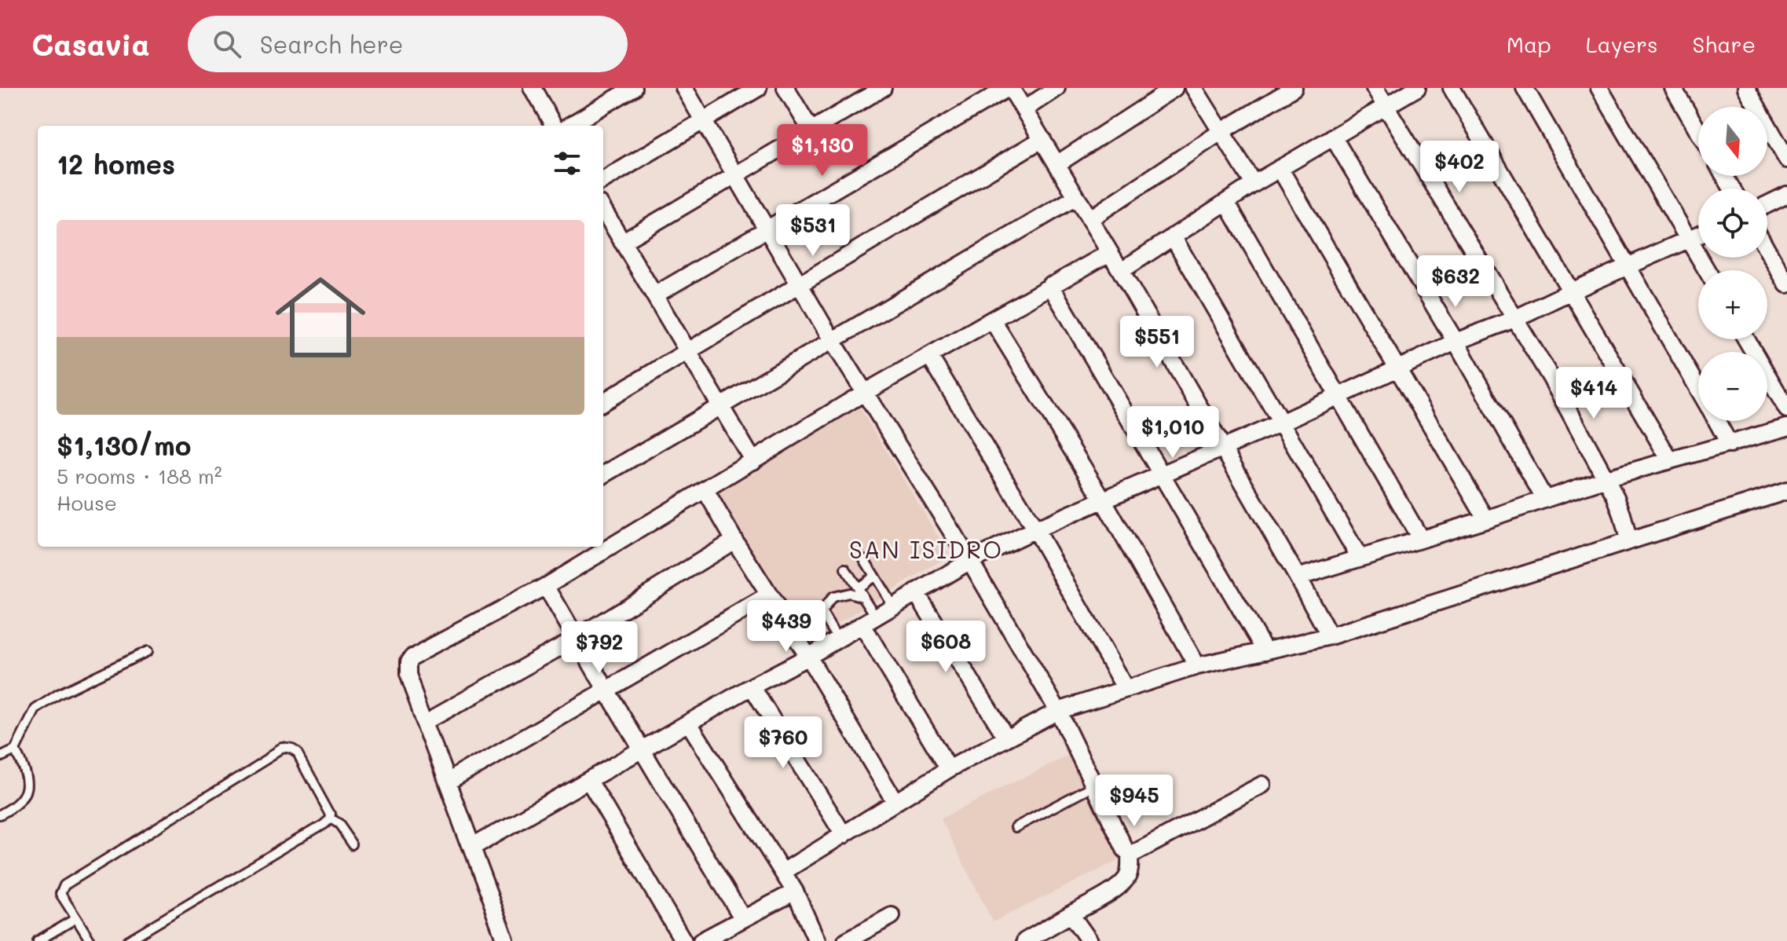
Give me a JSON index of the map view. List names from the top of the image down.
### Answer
{
  "districts": ["SAN ISIDRO"],
  "north": "bottom",
  "page": {
    "header": "Casavia",
    "search": "Search here",
    "nav": ["Map", "Layers", "Share"],
    "map_buttons": ["+", "−"],
    "price": [
      "$1,130",
      "$402",
      "$531",
      "$632",
      "$551",
      "$414",
      "$1,010",
      "$439",
      "$608",
      "$792",
      "$760",
      "$945"
    ],
    "heading": "12 homes",
    "list": [
      {
        "name": "$1,130/mo",
        "note": "5 rooms · 188 m² · House"
      }
    ]
  }
}
